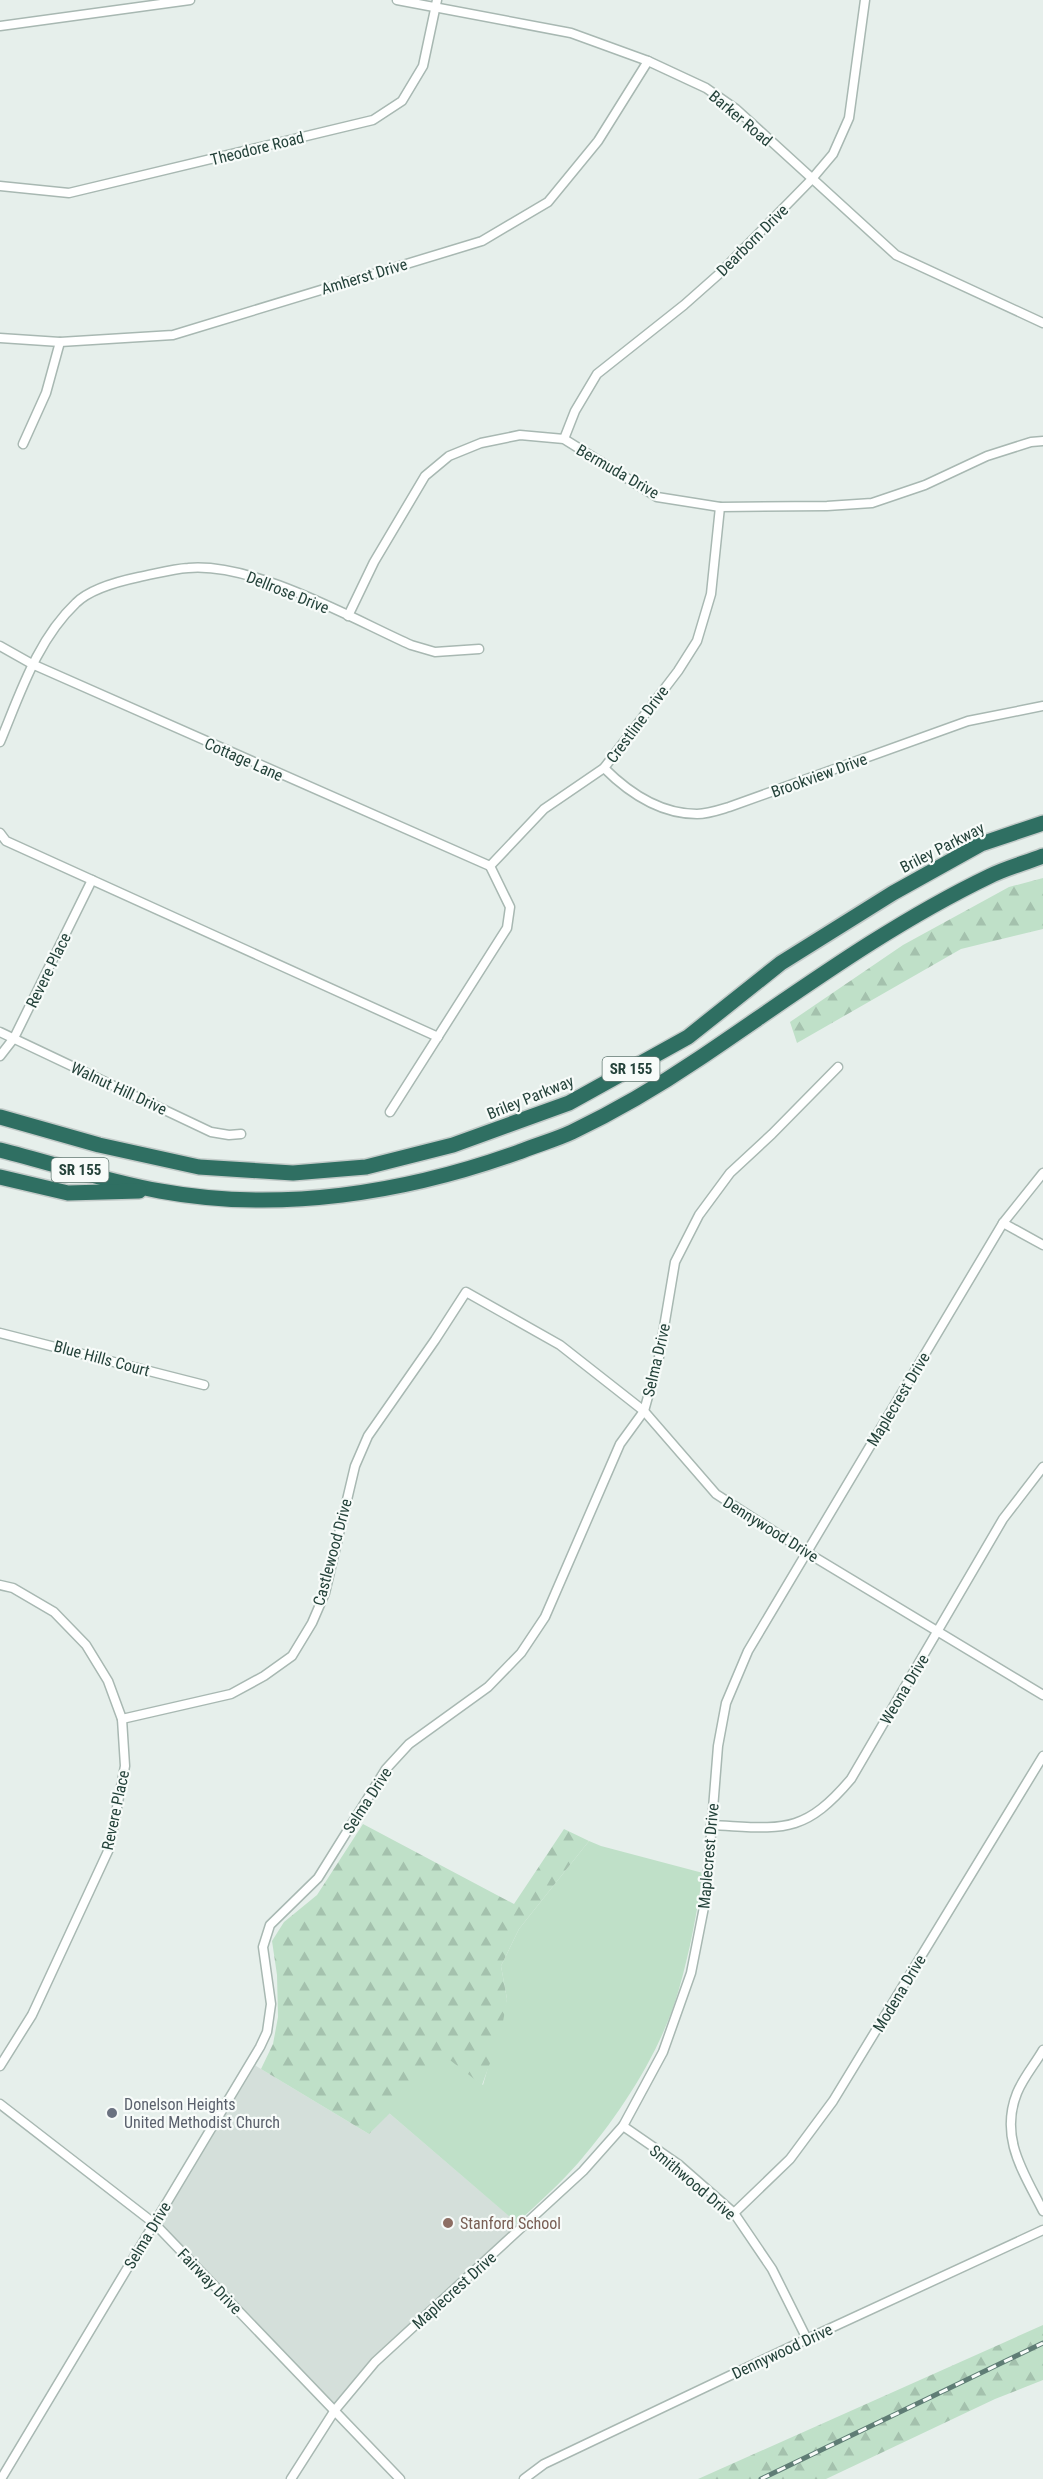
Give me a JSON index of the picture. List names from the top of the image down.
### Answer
{
  "streets": {
    "highway": ["Briley Parkway", "SR 155"],
    "street": [
      "Barker Road",
      "Theodore Road",
      "Dearborn Drive",
      "Amherst Drive",
      "Bermuda Drive",
      "Dellrose Drive",
      "Crestline Drive",
      "Cottage Lane",
      "Brookview Drive",
      "Revere Place",
      "Walnut Hill Drive",
      "Blue Hills Court",
      "Selma Drive",
      "Maplecrest Drive",
      "Dennywood Drive",
      "Castlewood Drive",
      "Weona Drive",
      "Modena Drive",
      "Smithwood Drive",
      "Fairway Drive"
    ]
  },
  "crossings": [
    ["Barker Road", "Theodore Road"],
    ["Barker Road", "Dearborn Drive"],
    ["Barker Road", "Amherst Drive"],
    ["Dearborn Drive", "Bermuda Drive"],
    ["Bermuda Drive", "Dellrose Drive"],
    ["Bermuda Drive", "Crestline Drive"],
    ["Dellrose Drive", "Cottage Lane"],
    ["Crestline Drive", "Cottage Lane"],
    ["Crestline Drive", "Brookview Drive"],
    ["Revere Place", "Walnut Hill Drive"],
    ["Revere Place", "Castlewood Drive"],
    ["Selma Drive", "Dennywood Drive"],
    ["Selma Drive", "Fairway Drive"],
    ["Maplecrest Drive", "Dennywood Drive"],
    ["Maplecrest Drive", "Weona Drive"],
    ["Maplecrest Drive", "Smithwood Drive"],
    ["Maplecrest Drive", "Fairway Drive"],
    ["Dennywood Drive", "Castlewood Drive"],
    ["Dennywood Drive", "Weona Drive"],
    ["Dennywood Drive", "Smithwood Drive"],
    ["Modena Drive", "Smithwood Drive"]
  ],
  "places": ["Donelson Heights United Methodist Church", "Stanford School"]
}
